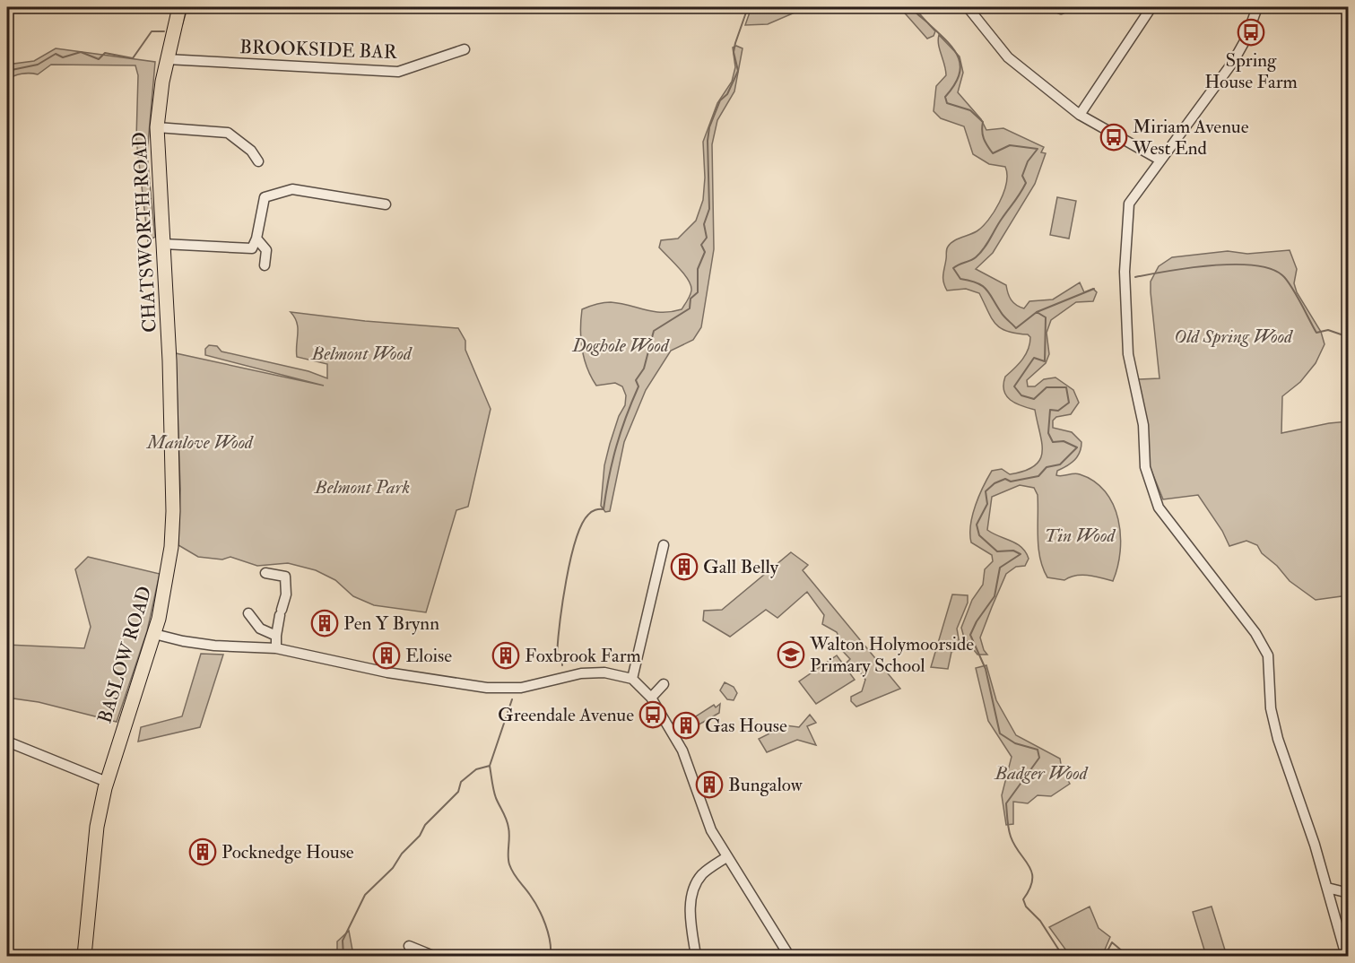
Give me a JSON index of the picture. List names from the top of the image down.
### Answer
{
  "streets": {
    "highway": ["CHATSWORTH ROAD", "BASLOW ROAD"],
    "street": ["BROOKSIDE BAR"]
  },
  "crossings": [
    ["BROOKSIDE BAR", "CHATSWORTH ROAD"],
    ["CHATSWORTH ROAD", "BASLOW ROAD"]
  ],
  "parks": [
    "Old Spring Wood",
    "Doghole Wood",
    "Belmont Wood",
    "Manlove Wood",
    "Belmont Park",
    "Tin Wood",
    "Badger Wood"
  ],
  "places": {
    "bus stop": ["Spring House Farm", "Miriam Avenue West End", "Greendale Avenue"],
    "building": [
      "Gall Belly",
      "Pen Y Brynn",
      "Eloise",
      "Foxbrook Farm",
      "Gas House",
      "Bungalow",
      "Pocknedge House"
    ],
    "school or university": ["Walton Holymoorside Primary School"]
  }
}
